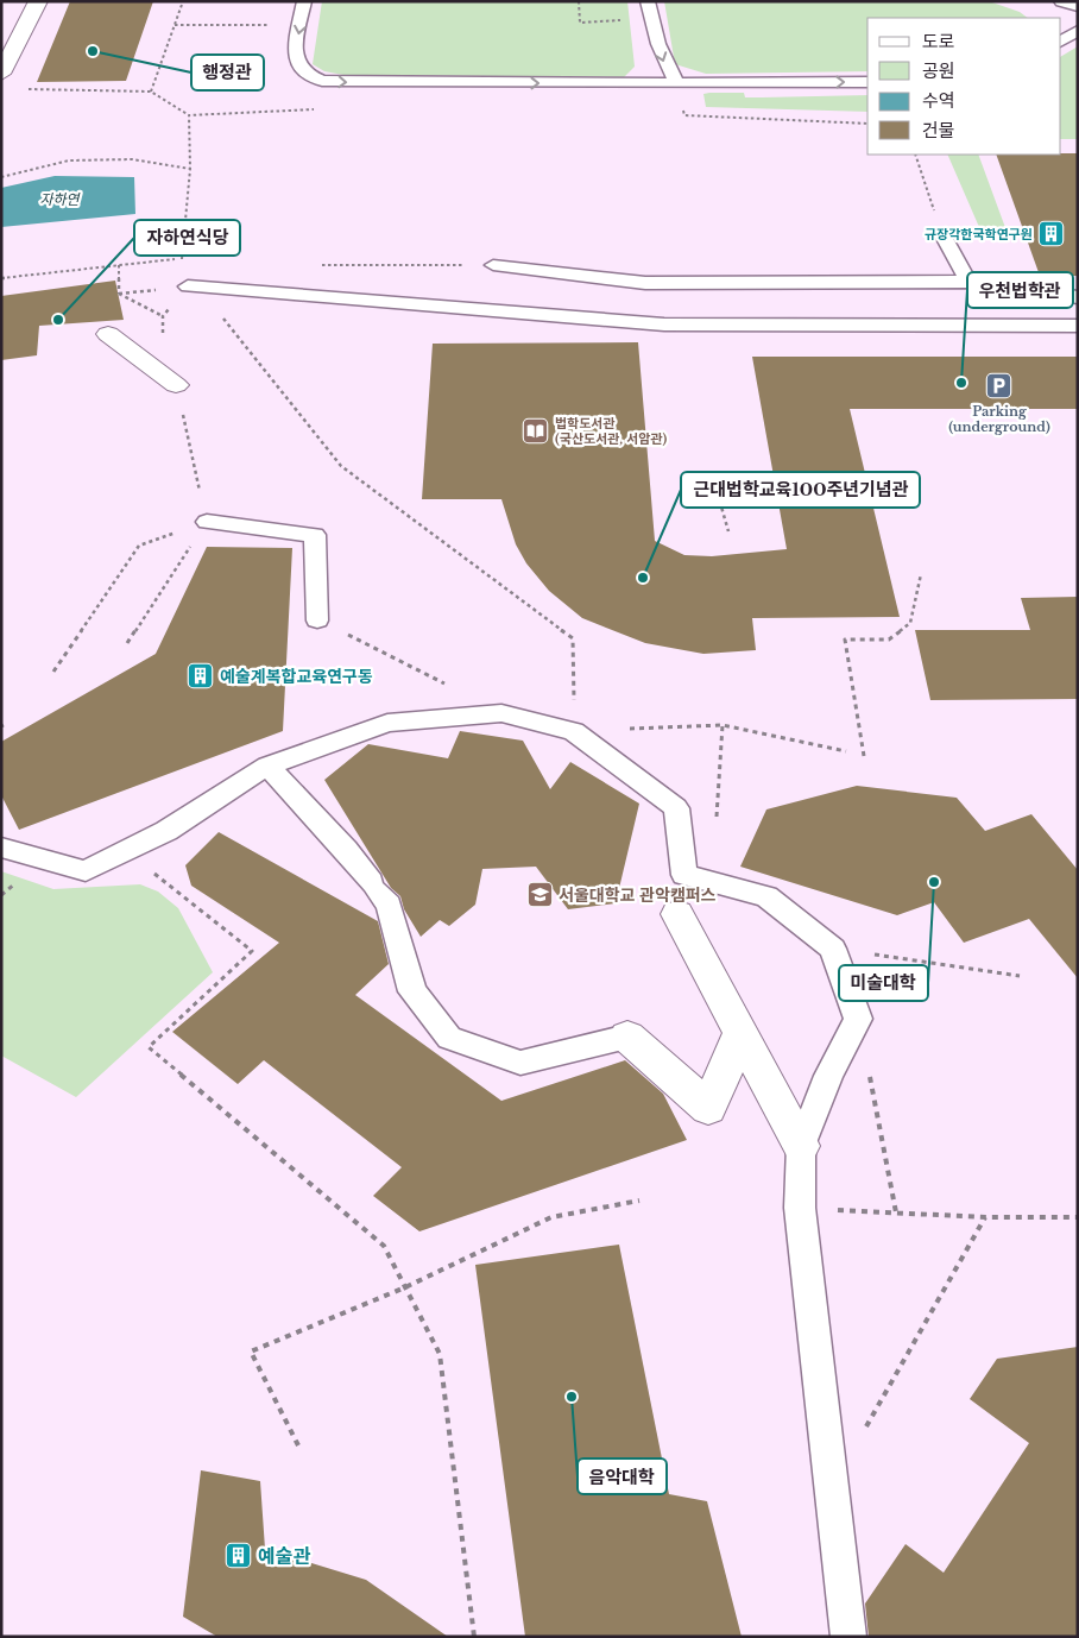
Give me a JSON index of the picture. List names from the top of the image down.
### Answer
{
  "water": ["자하연"],
  "places": {
    "other": [
      "행정관",
      "자하연식당",
      "우천법학관",
      "근대법학교육100주년기념관",
      "미술대학",
      "음악대학"
    ],
    "building": ["규장각한국학연구원", "예술계복합교육연구동", "예술관"],
    "parking": ["Parking (underground)"],
    "library": ["법학도서관 (국산도서관, 서암관)"],
    "school or university": ["서울대학교 관악캠퍼스"]
  },
  "legend": [
    "도로",
    "공원",
    "수역",
    "건물"
  ]
}
